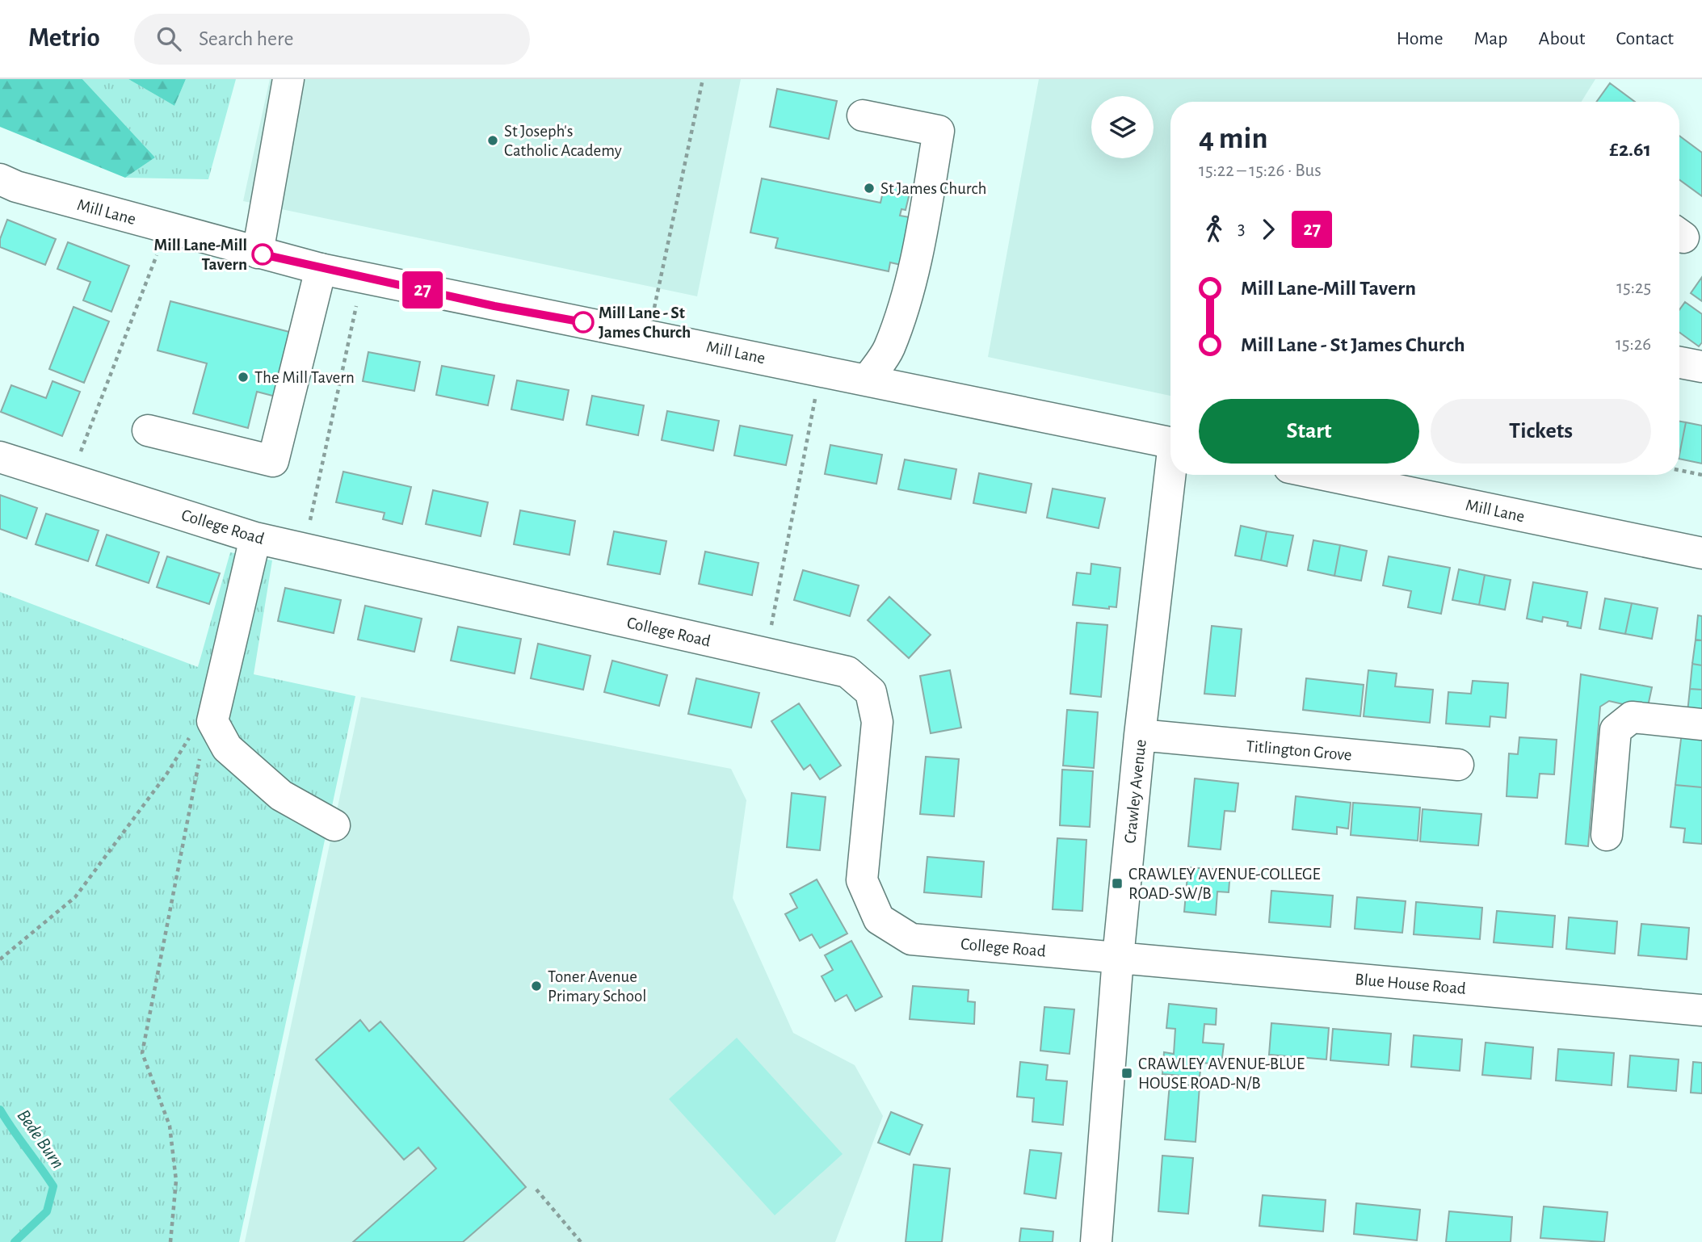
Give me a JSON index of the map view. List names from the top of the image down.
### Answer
{
  "streets": {
    "street": [
      "Mill Lane",
      "College Road",
      "Titlington Grove",
      "Crawley Avenue",
      "Blue House Road"
    ]
  },
  "crossings": [
    ["College Road", "Crawley Avenue"],
    ["College Road", "Blue House Road"],
    ["Titlington Grove", "Crawley Avenue"],
    ["Crawley Avenue", "Blue House Road"]
  ],
  "water": ["Bede Burn"],
  "places": {
    "other": [
      "St Joseph's Catholic Academy",
      "St James Church",
      "Mill Lane-Mill Tavern",
      "Mill Lane - St James Church",
      "The Mill Tavern",
      "Toner Avenue Primary School"
    ],
    "transit": ["CRAWLEY AVENUE-COLLEGE ROAD-SW/B", "CRAWLEY AVENUE-BLUE HOUSE ROAD-N/B"]
  },
  "lines": ["bus line 27"],
  "page": {
    "header": "Metrio",
    "search": "Search here",
    "nav": [
      "Home",
      "Map",
      "About",
      "Contact"
    ],
    "on_map": "27",
    "heading": ["4 min", "15:22 – 15:26 · Bus", "£2.61"],
    "legs": ["3", "27"],
    "list": [
      {
        "name": "Mill Lane-Mill Tavern",
        "value": "15:25"
      },
      {
        "name": "Mill Lane - St James Church",
        "value": "15:26"
      }
    ],
    "buttons": ["Start", "Tickets"]
  }
}
